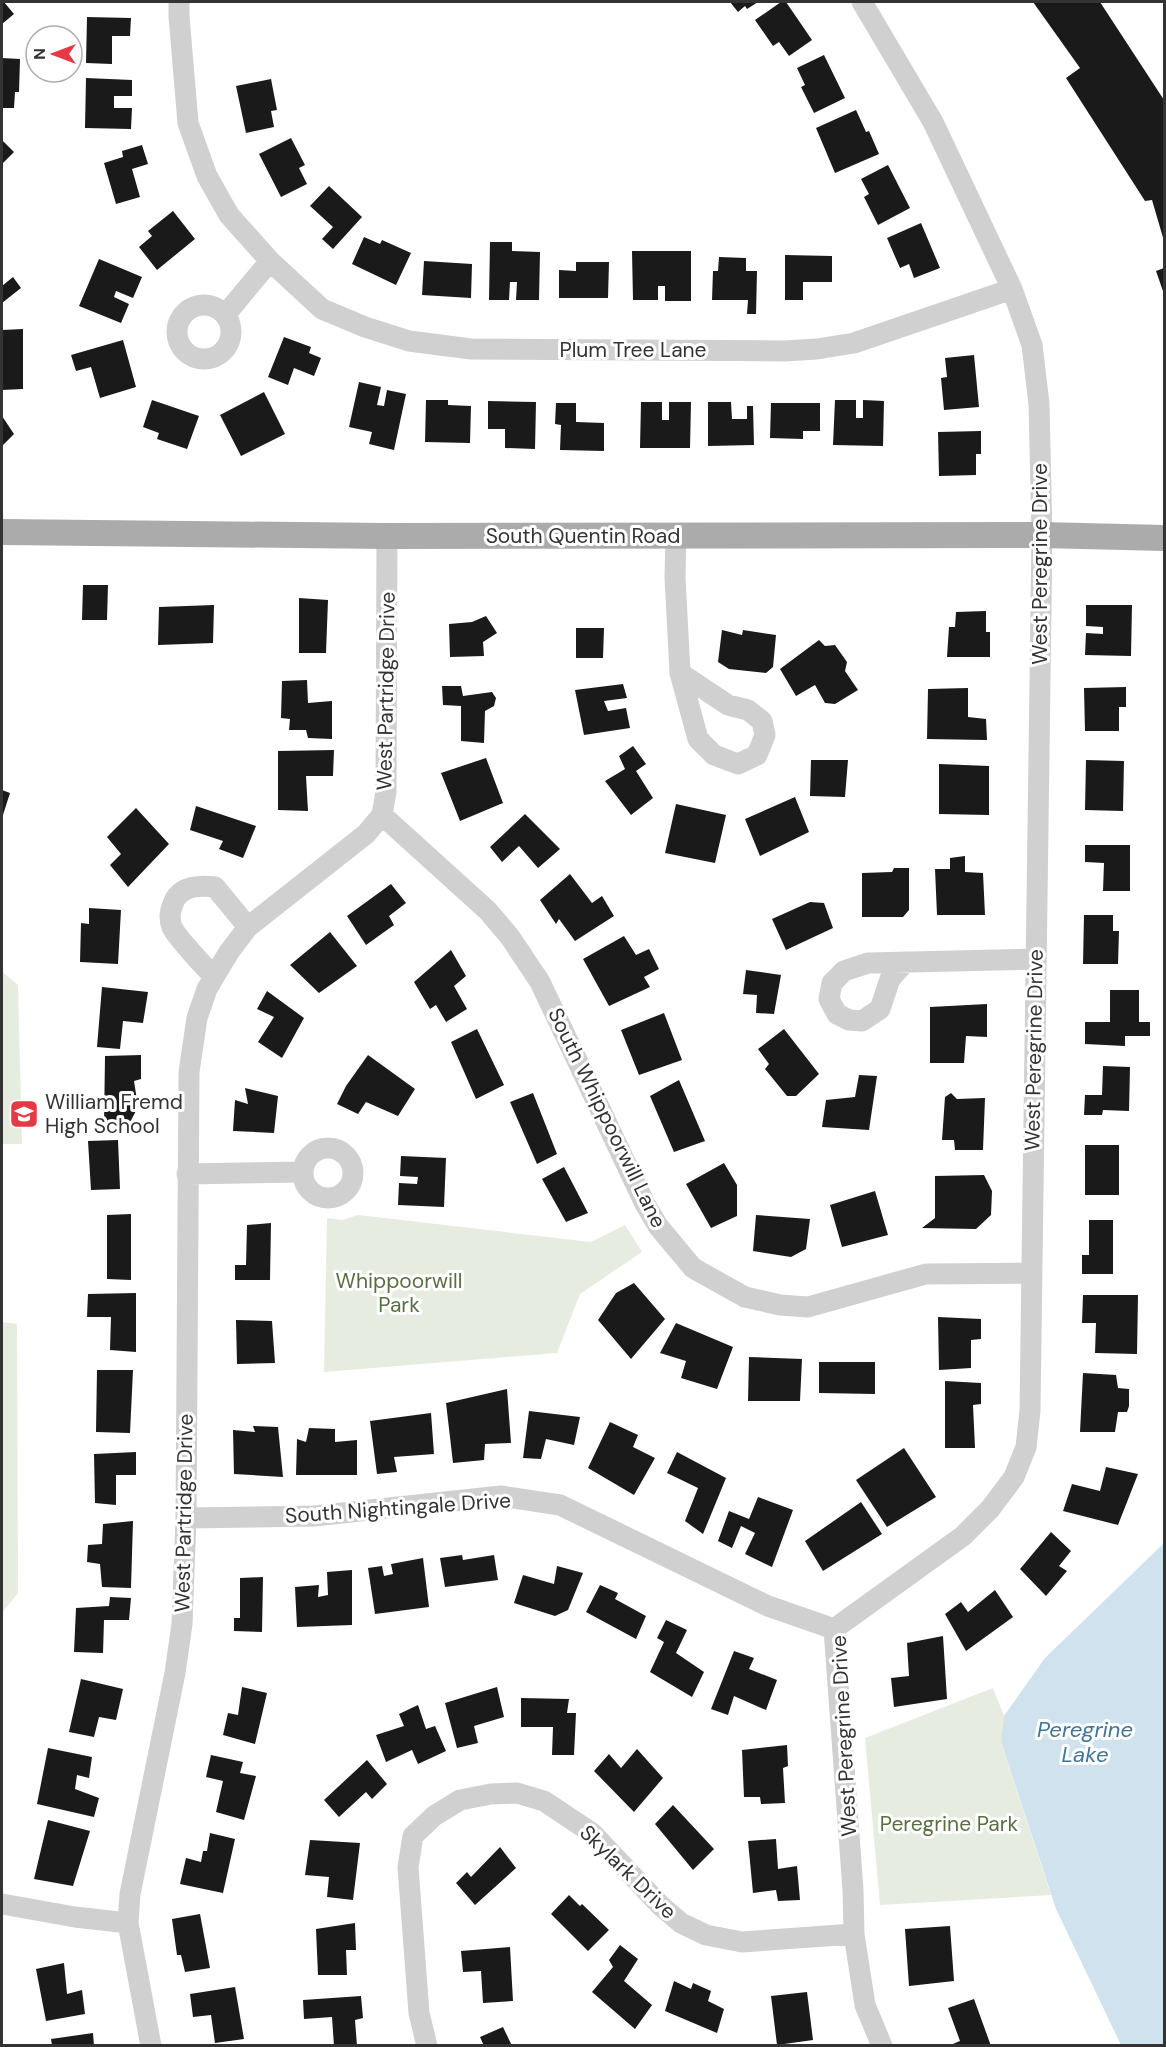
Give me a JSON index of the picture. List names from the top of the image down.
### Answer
{
  "streets": {
    "main road": ["South Quentin Road"],
    "street": [
      "Plum Tree Lane",
      "West Peregrine Drive",
      "West Partridge Drive",
      "South Whippoorwill Lane",
      "South Nightingale Drive",
      "Skylark Drive"
    ]
  },
  "crossings": [
    ["Plum Tree Lane", "West Peregrine Drive"],
    ["South Quentin Road", "West Peregrine Drive"],
    ["South Quentin Road", "West Partridge Drive"],
    ["West Peregrine Drive", "South Whippoorwill Lane"],
    ["West Peregrine Drive", "South Nightingale Drive"],
    ["West Peregrine Drive", "Skylark Drive"],
    ["West Partridge Drive", "South Whippoorwill Lane"],
    ["West Partridge Drive", "South Nightingale Drive"]
  ],
  "water": ["Peregrine Lake"],
  "parks": ["Whippoorwill Park", "Peregrine Park"],
  "places": {
    "school or university": ["William Fremd High School"]
  },
  "north": "left"
}
